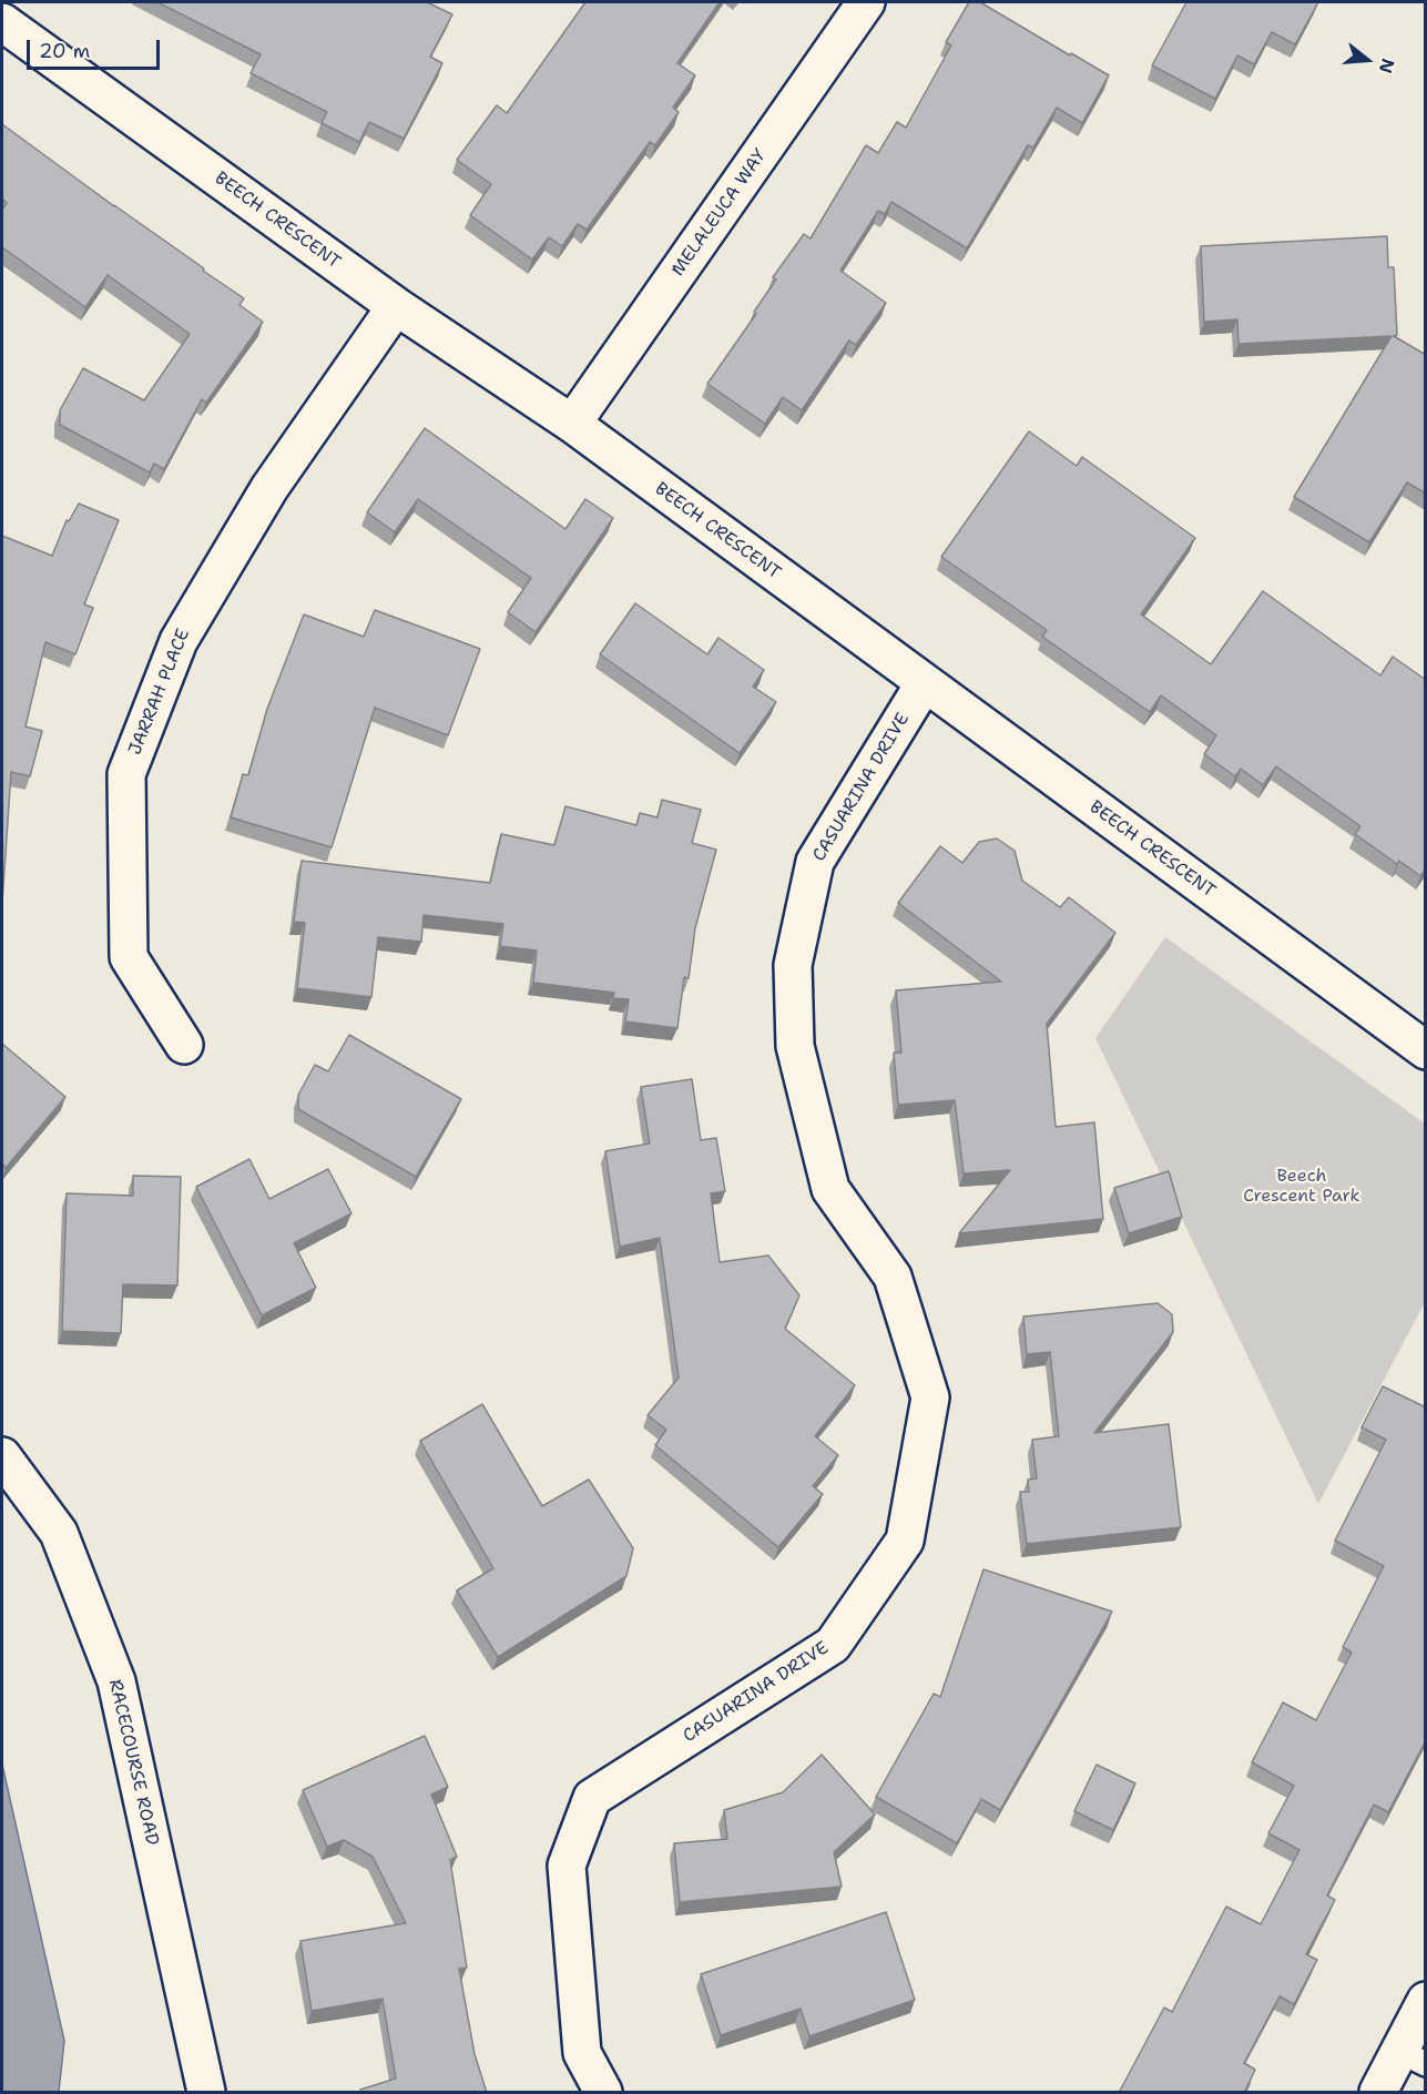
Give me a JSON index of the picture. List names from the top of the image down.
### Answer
{
  "streets": {
    "street": [
      "MELALEUCA WAY",
      "BEECH CRESCENT",
      "JARRAH PLACE",
      "CASUARINA DRIVE",
      "RACECOURSE ROAD"
    ]
  },
  "crossings": [
    ["MELALEUCA WAY", "BEECH CRESCENT"],
    ["BEECH CRESCENT", "JARRAH PLACE"],
    ["BEECH CRESCENT", "CASUARINA DRIVE"]
  ],
  "parks": ["Beech Crescent Park"],
  "scale_bar": "20 m",
  "north": "right"
}
